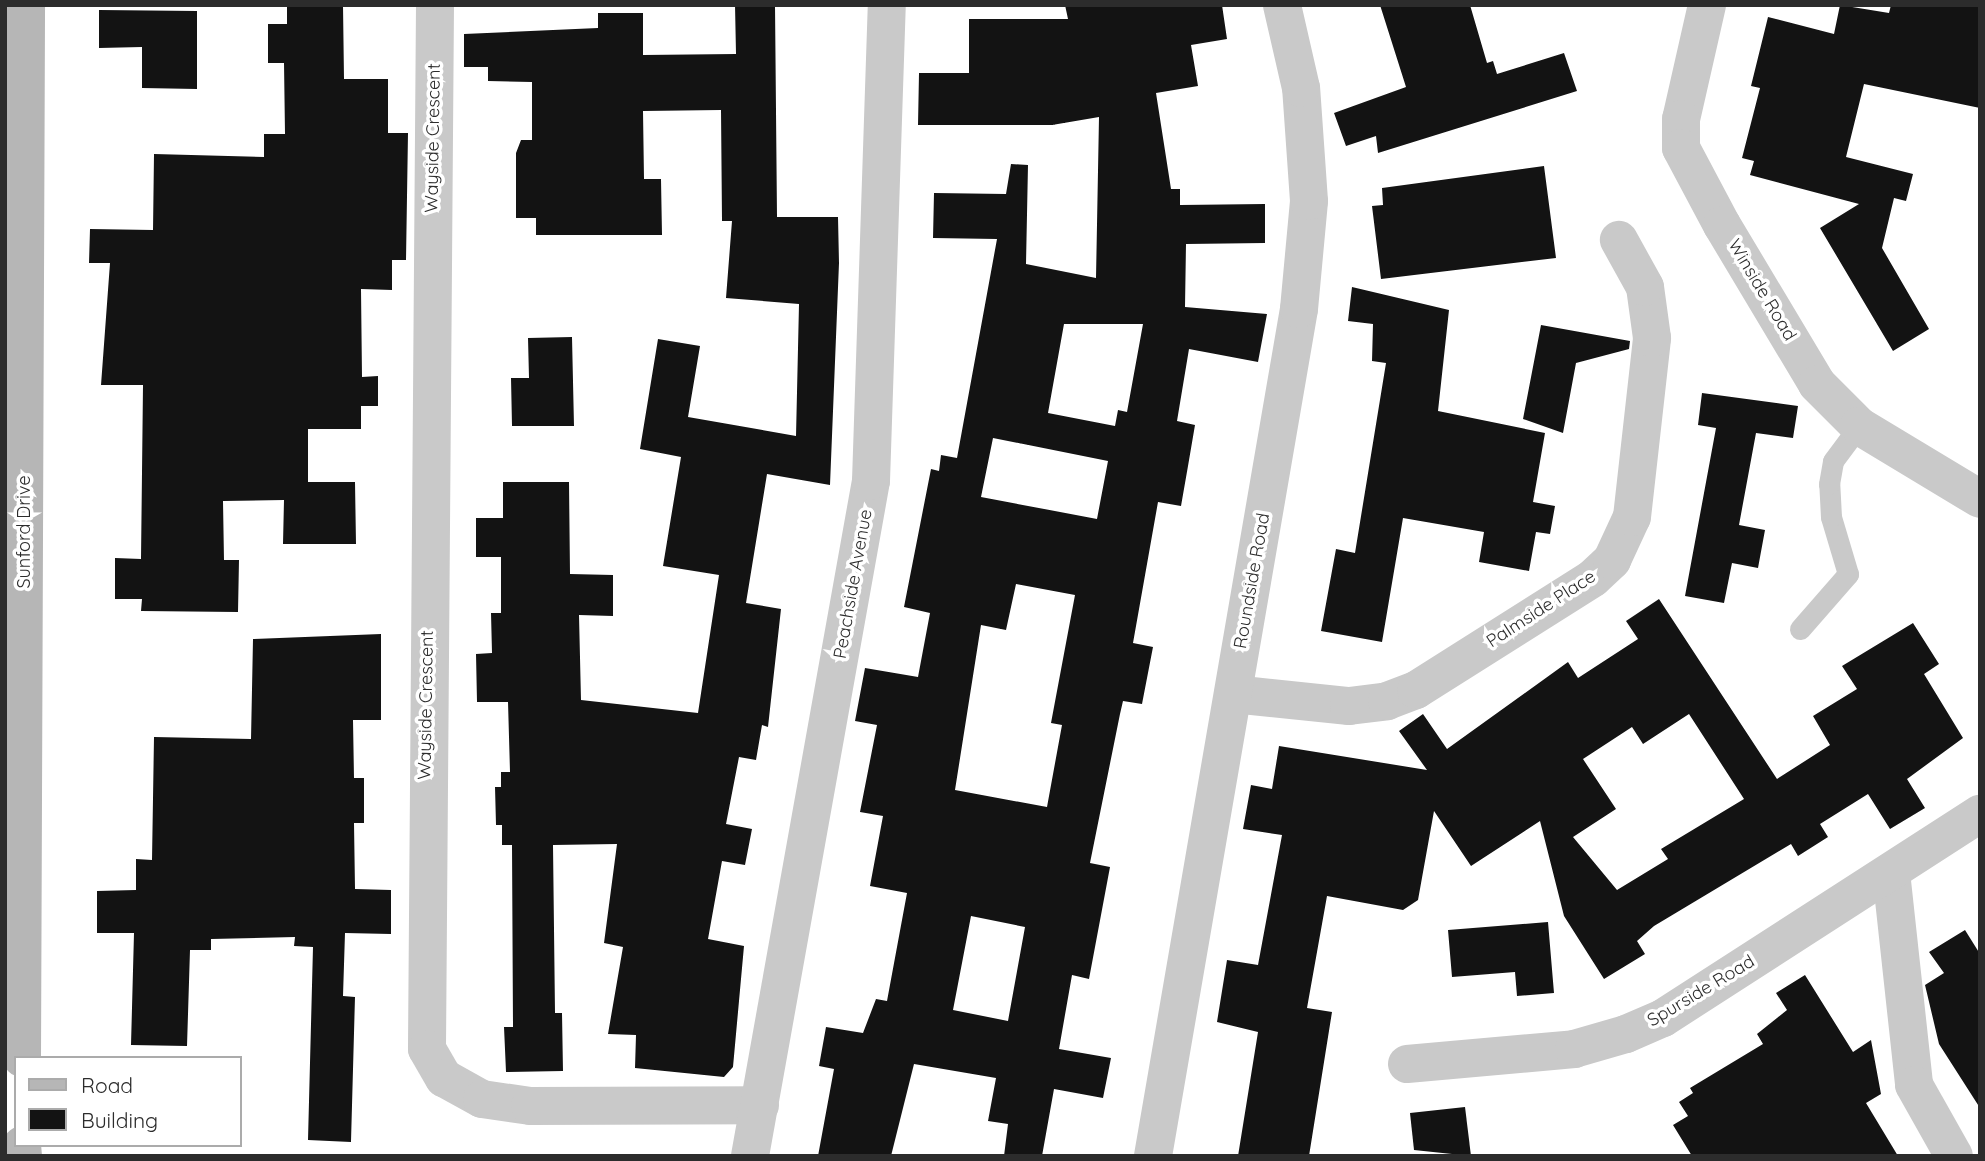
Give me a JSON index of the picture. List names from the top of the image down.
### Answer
{
  "streets": {
    "street": [
      "Wayside Crescent",
      "Winside Road",
      "Sunford Drive",
      "Roundside Road",
      "Peachside Avenue",
      "Palmside Place",
      "Spurside Road"
    ]
  },
  "crossings": [
    ["Wayside Crescent", "Peachside Avenue"],
    ["Roundside Road", "Palmside Place"]
  ],
  "legend": ["Road", "Building"]
}
